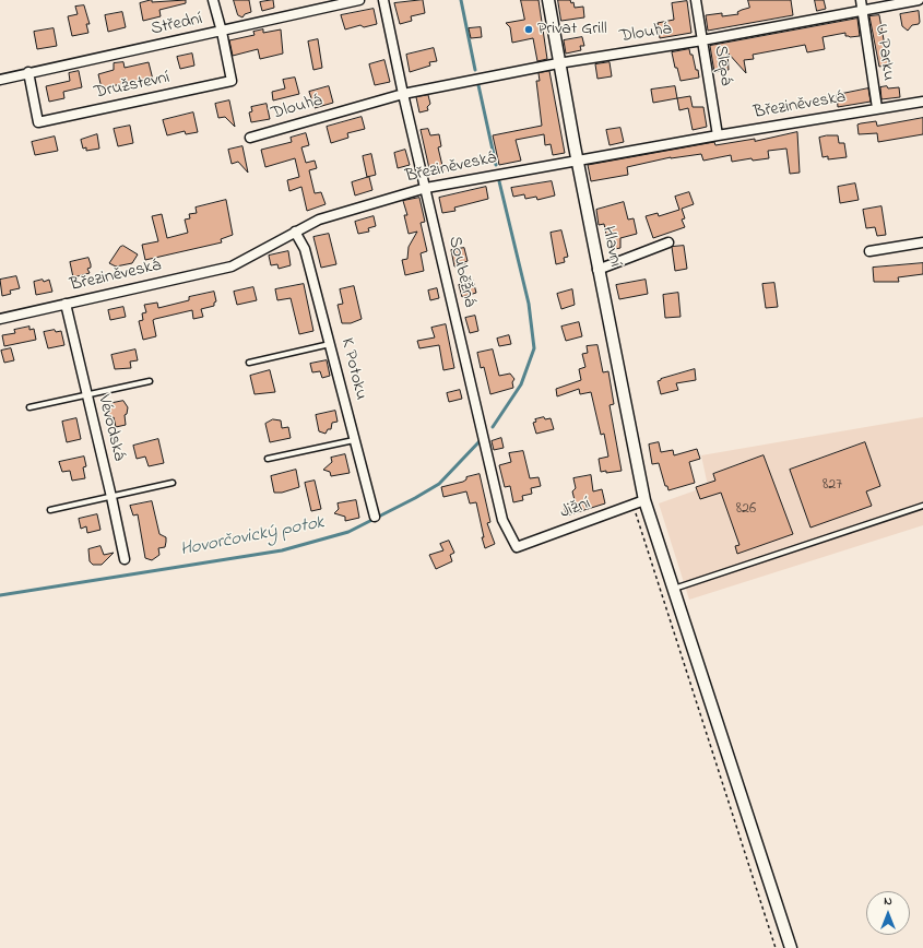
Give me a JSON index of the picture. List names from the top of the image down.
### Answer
{
  "streets": {
    "street": [
      "Střední",
      "Dlouhá",
      "U Parku",
      "Slepá",
      "Družstevní",
      "Březiněveská",
      "Hlavní",
      "Souběžná",
      "K Potoku",
      "Vévodská",
      "Jižní"
    ]
  },
  "crossings": [
    ["Střední", "Družstevní"],
    ["Dlouhá", "U Parku"],
    ["Dlouhá", "Slepá"],
    ["Dlouhá", "Hlavní"],
    ["Dlouhá", "Souběžná"],
    ["U Parku", "Březiněveská"],
    ["Slepá", "Březiněveská"],
    ["Březiněveská", "Hlavní"],
    ["Březiněveská", "Souběžná"],
    ["Březiněveská", "K Potoku"],
    ["Březiněveská", "Vévodská"],
    ["Hlavní", "Jižní"],
    ["Souběžná", "Jižní"]
  ],
  "water": ["Hovorčovický potok"],
  "places": ["Privat Grill"],
  "house_numbers": ["827", "826"],
  "north": "top"
}
